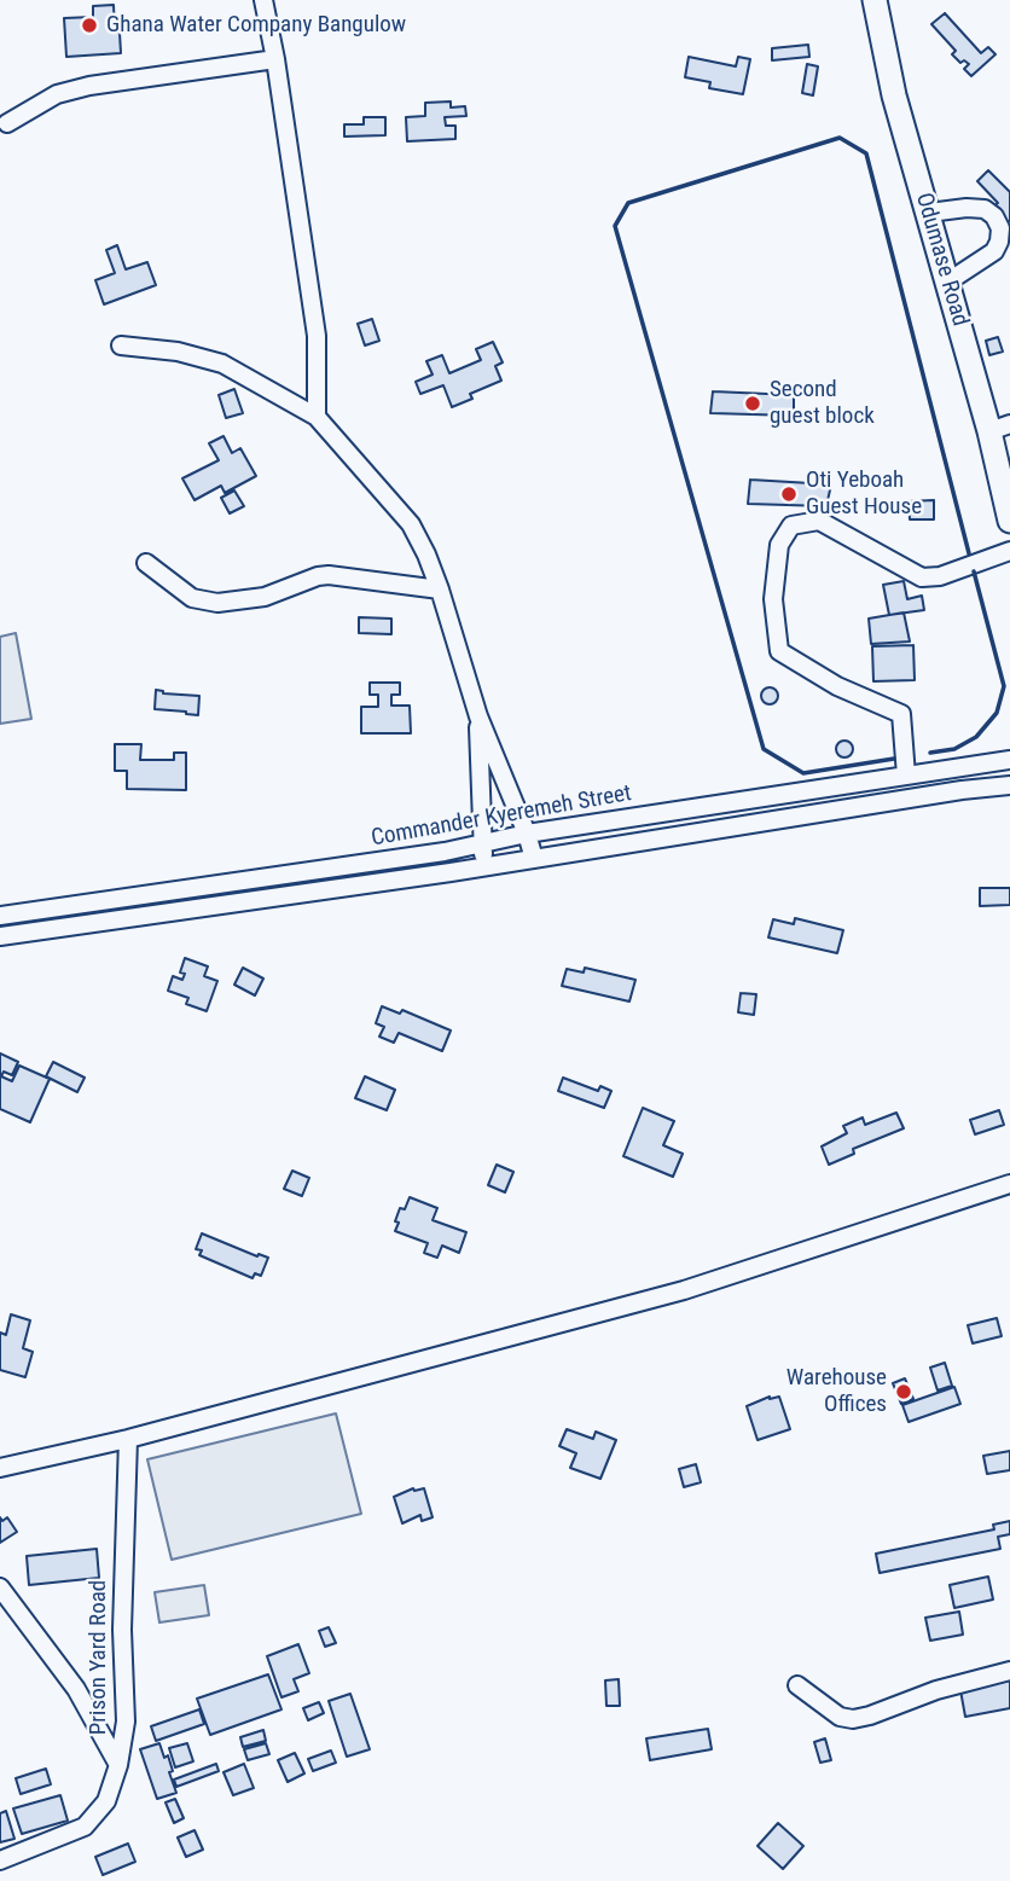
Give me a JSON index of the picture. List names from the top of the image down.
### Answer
{
  "streets": {
    "main road": ["Odumase Road"],
    "street": ["Commander Kyeremeh Street", "Prison Yard Road"]
  },
  "places": [
    "Ghana Water Company Bangulow",
    "Second guest block",
    "Oti Yeboah Guest House",
    "Warehouse Offices"
  ]
}
